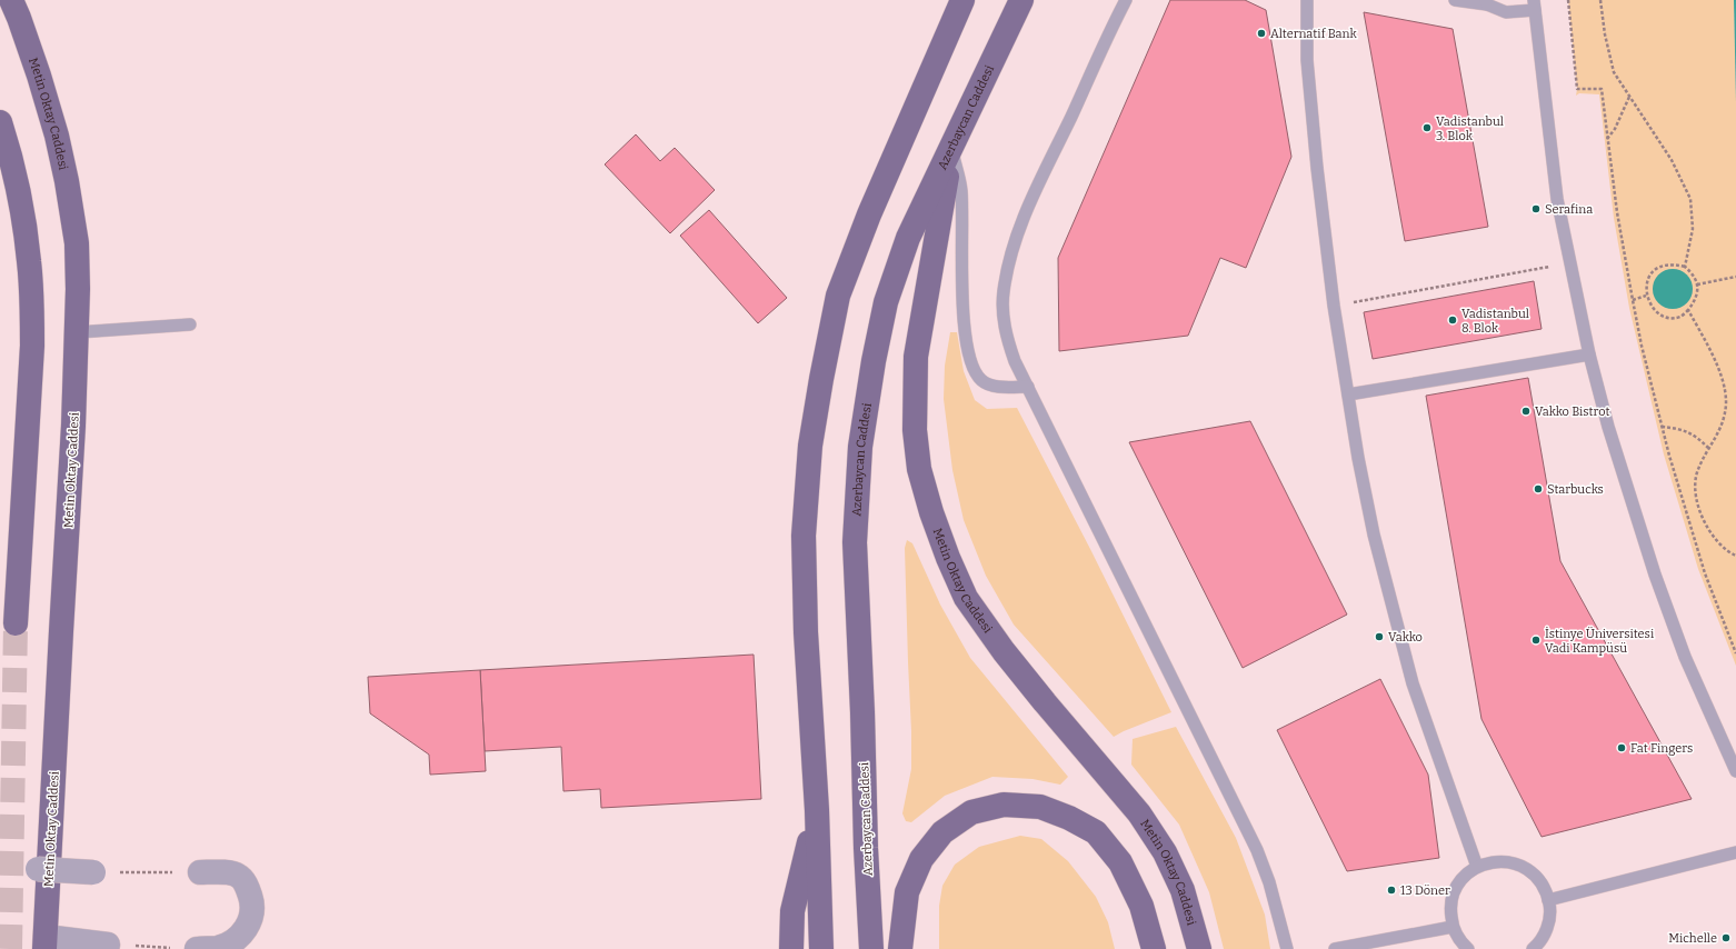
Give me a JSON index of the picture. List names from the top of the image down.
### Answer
{
  "streets": {
    "main road": ["Metin Oktay Caddesi", "Azerbaycan Caddesi"]
  },
  "crossings": [
    ["Metin Oktay Caddesi", "Azerbaycan Caddesi"]
  ],
  "places": [
    "Alternatif Bank",
    "Vadistanbul 3. Blok",
    "Serafina",
    "Vadistanbul 8. Blok",
    "Vakko Bistrot",
    "Starbucks",
    "Vakko",
    "İstinye Üniversitesi Vadi Kampüsü",
    "Fat Fingers",
    "13 Döner",
    "Michelle"
  ]
}
